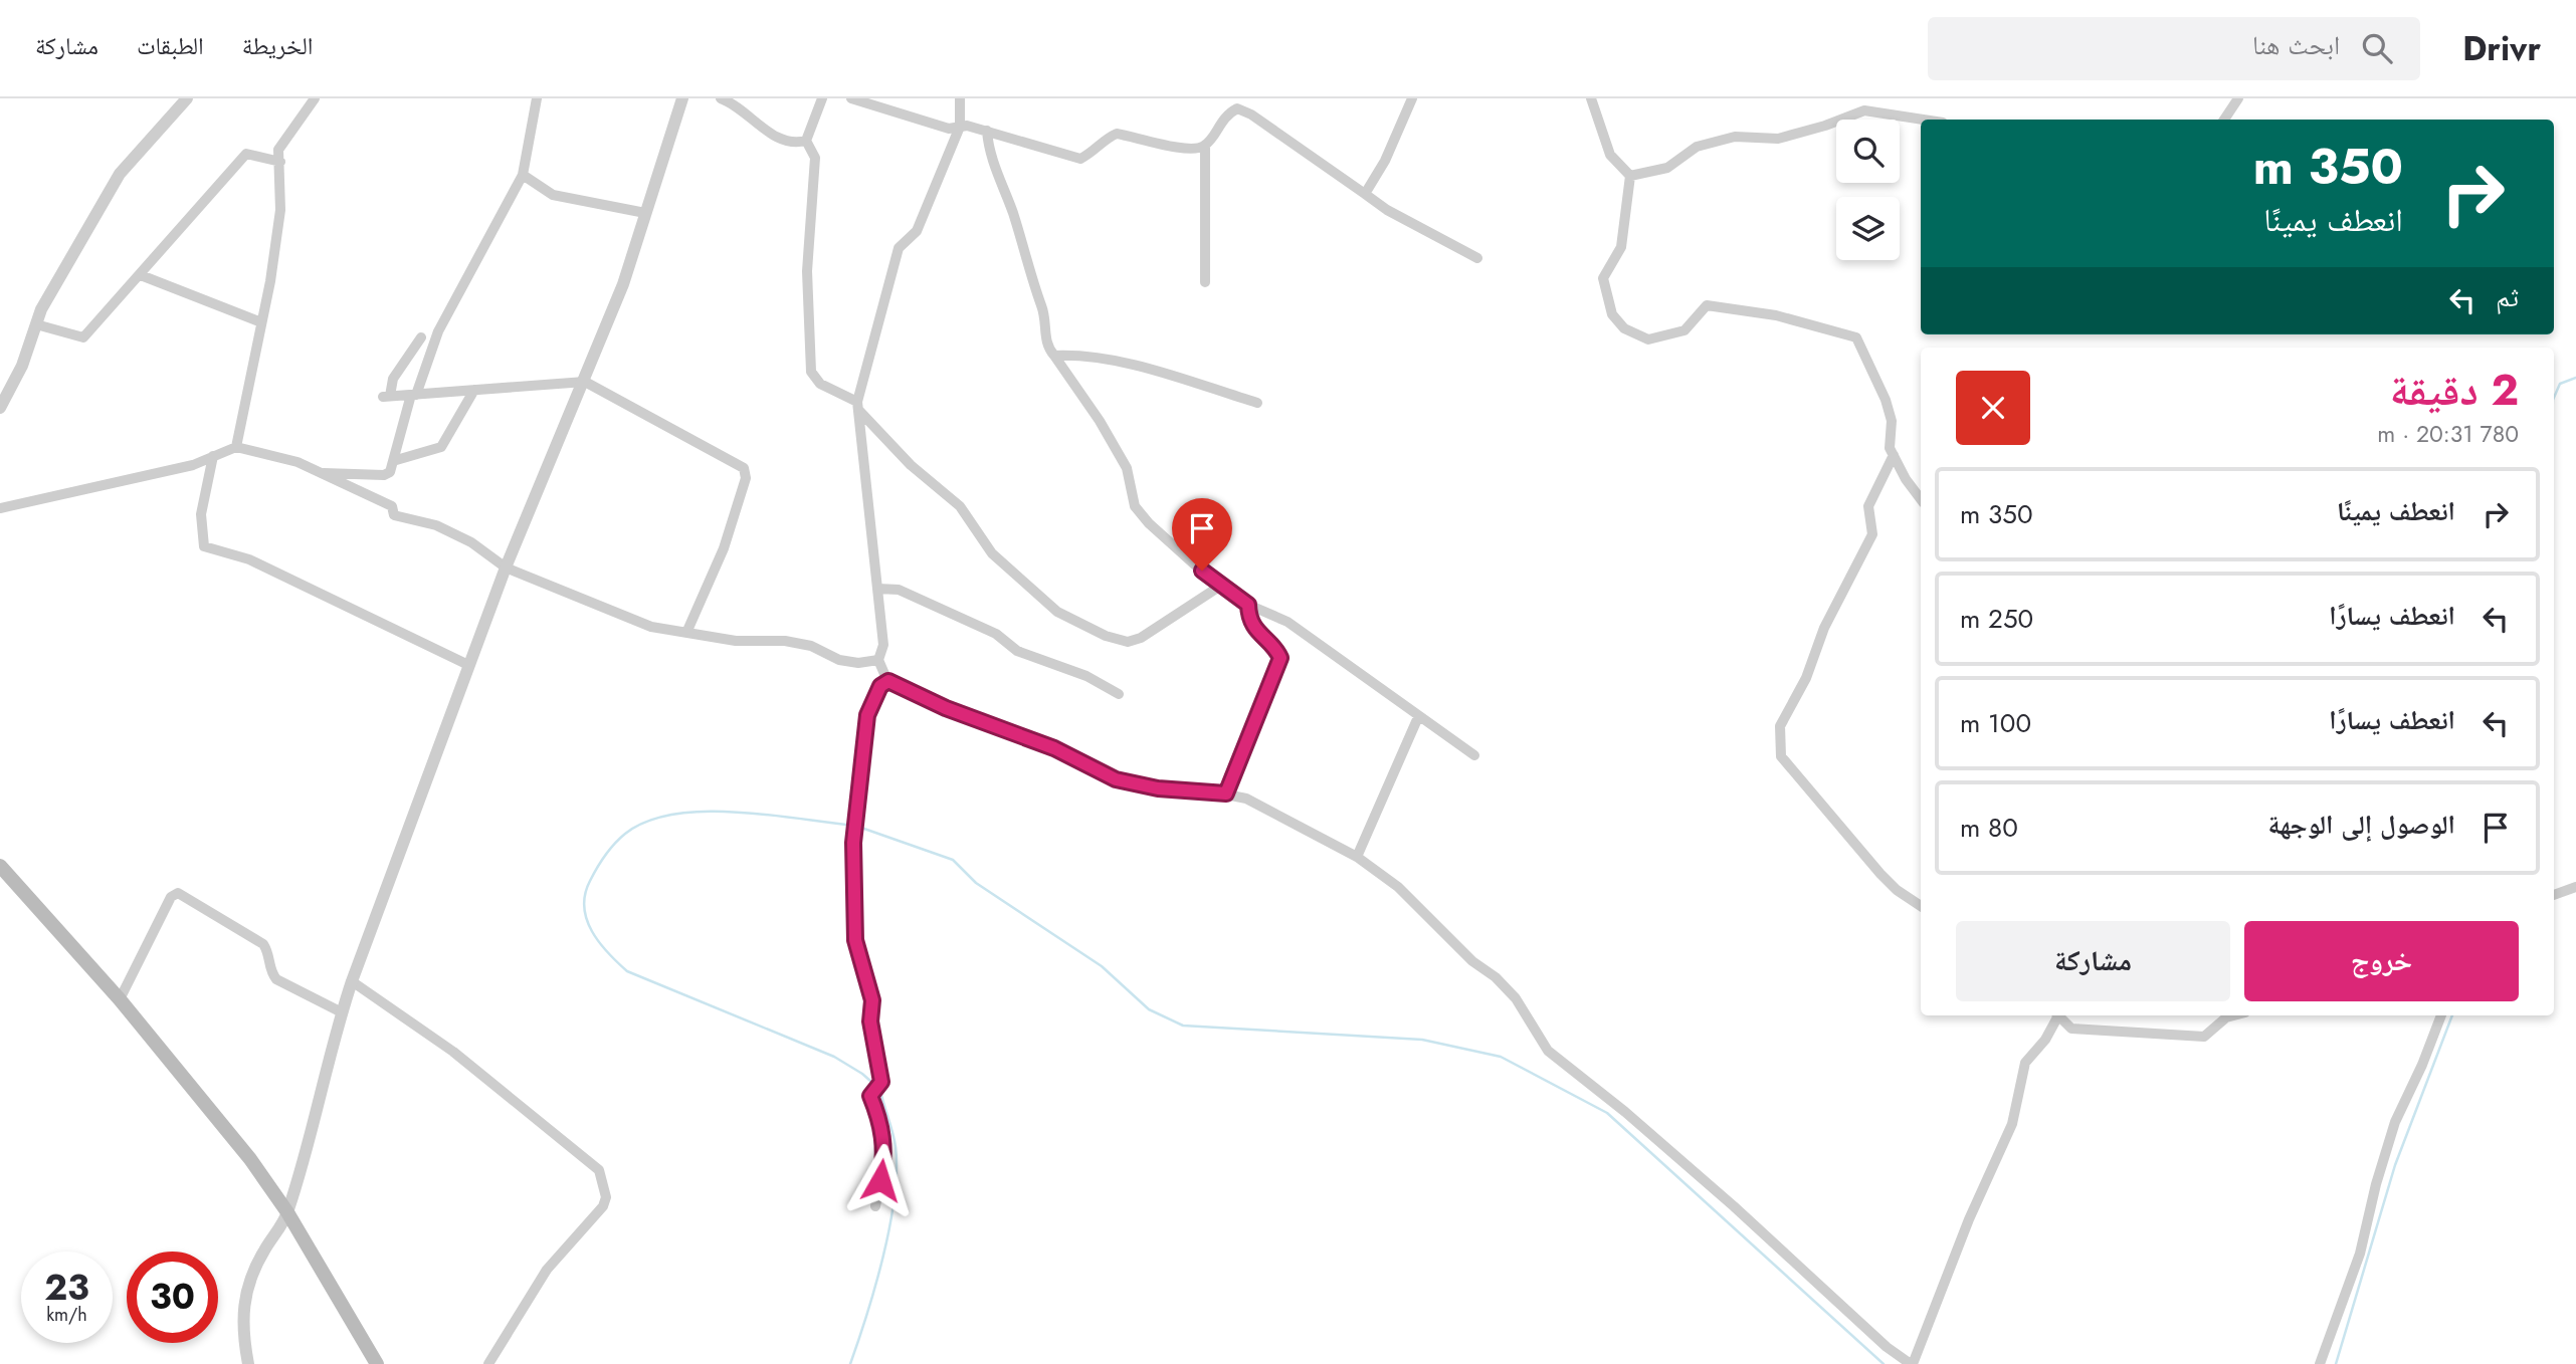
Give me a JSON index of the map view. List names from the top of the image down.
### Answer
{
  "page": {
    "header": "Drivr",
    "search": "ابحث هنا",
    "nav": ["الخريطة", "الطبقات", "مشاركة"],
    "turn": ["350 m", "انعطف يمينًا"],
    "then": "ثم",
    "heading": ["2 دقيقة", "780 m · 20:31"],
    "list": [
      {
        "name": "انعطف يمينًا",
        "value": "350 m"
      },
      {
        "name": "انعطف يسارًا",
        "value": "250 m"
      },
      {
        "name": "انعطف يسارًا",
        "value": "100 m"
      },
      {
        "name": "الوصول إلى الوجهة",
        "value": "80 m"
      }
    ],
    "buttons": ["خروج", "مشاركة"],
    "speed": "23 km/h",
    "limit": "30"
  }
}
